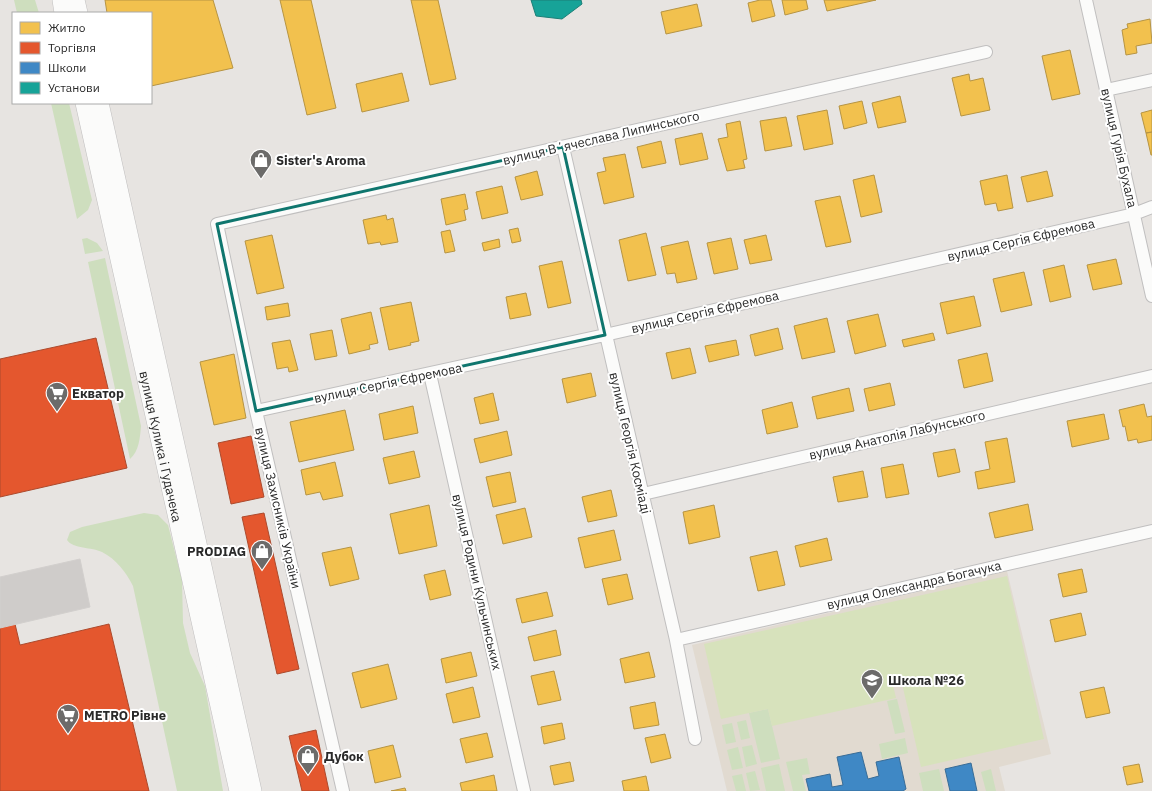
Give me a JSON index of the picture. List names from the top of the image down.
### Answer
{
  "streets": {
    "main road": ["вулиця Кулика і Гудачека"],
    "street": [
      "вулиця Вʼячеслава Липинського",
      "вулиця Гурія Бухала",
      "вулиця Сергія Єфремова",
      "вулиця Анатолія Лабунського",
      "вулиця Георгія Косміаді",
      "вулиця Захисників України",
      "вулиця Родини Кульчинських",
      "вулиця Олександра Богачука"
    ]
  },
  "crossings": [
    ["вулиця Вʼячеслава Липинського", "вулиця Георгія Косміаді"],
    ["вулиця Вʼячеслава Липинського", "вулиця Захисників України"],
    ["вулиця Гурія Бухала", "вулиця Сергія Єфремова"],
    ["вулиця Сергія Єфремова", "вулиця Георгія Косміаді"],
    ["вулиця Сергія Єфремова", "вулиця Захисників України"],
    ["вулиця Сергія Єфремова", "вулиця Родини Кульчинських"],
    ["вулиця Анатолія Лабунського", "вулиця Георгія Косміаді"],
    ["вулиця Георгія Косміаді", "вулиця Олександра Богачука"]
  ],
  "places": {
    "shop": ["Sister's Aroma", "PRODIAG", "Дубок"],
    "supermarket": ["Екватор", "METRO Рівне"],
    "school or university": ["Школа №26"]
  },
  "legend": [
    "Житло",
    "Торгівля",
    "Школи",
    "Установи"
  ]
}
